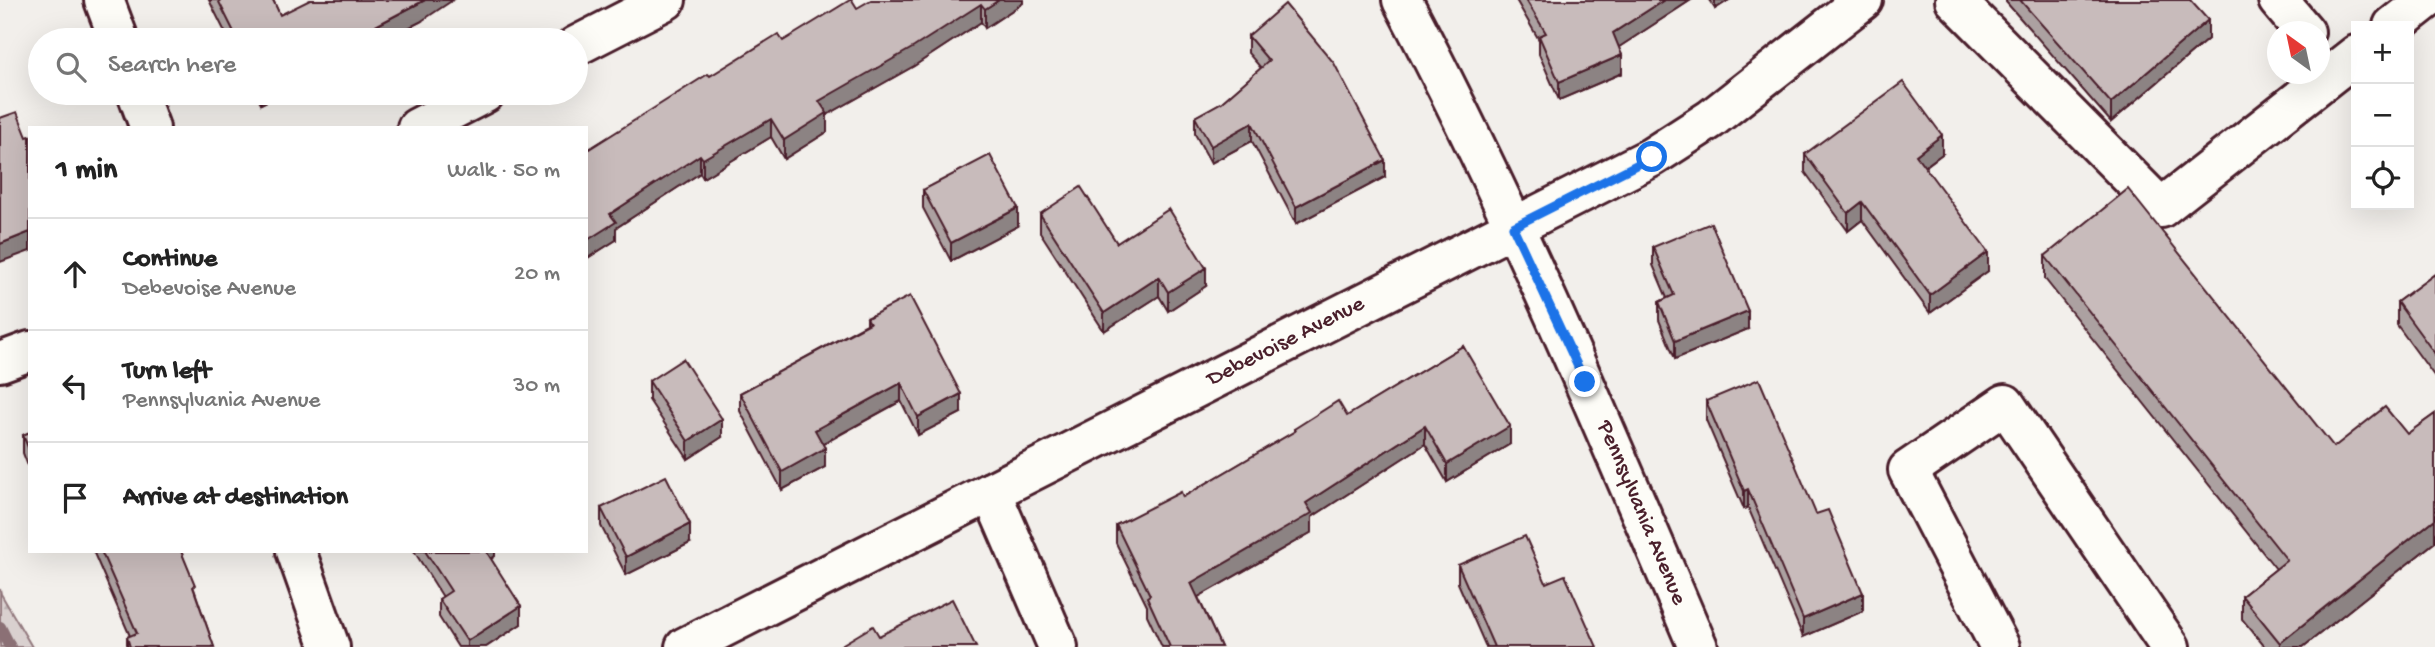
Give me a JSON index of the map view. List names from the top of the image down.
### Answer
{
  "streets": {
    "street": ["Debevoise Avenue", "Pennsylvania Avenue"]
  },
  "crossings": [
    ["Debevoise Avenue", "Pennsylvania Avenue"]
  ],
  "north": "top left",
  "page": {
    "map_buttons": ["+", "−"],
    "search": "Search here",
    "heading": ["1 min", "Walk · 50 m"],
    "list": [
      ["Continue", "Debevoise Avenue", "20 m"],
      ["Turn left", "Pennsylvania Avenue", "30 m"],
      "Arrive at destination"
    ]
  }
}
